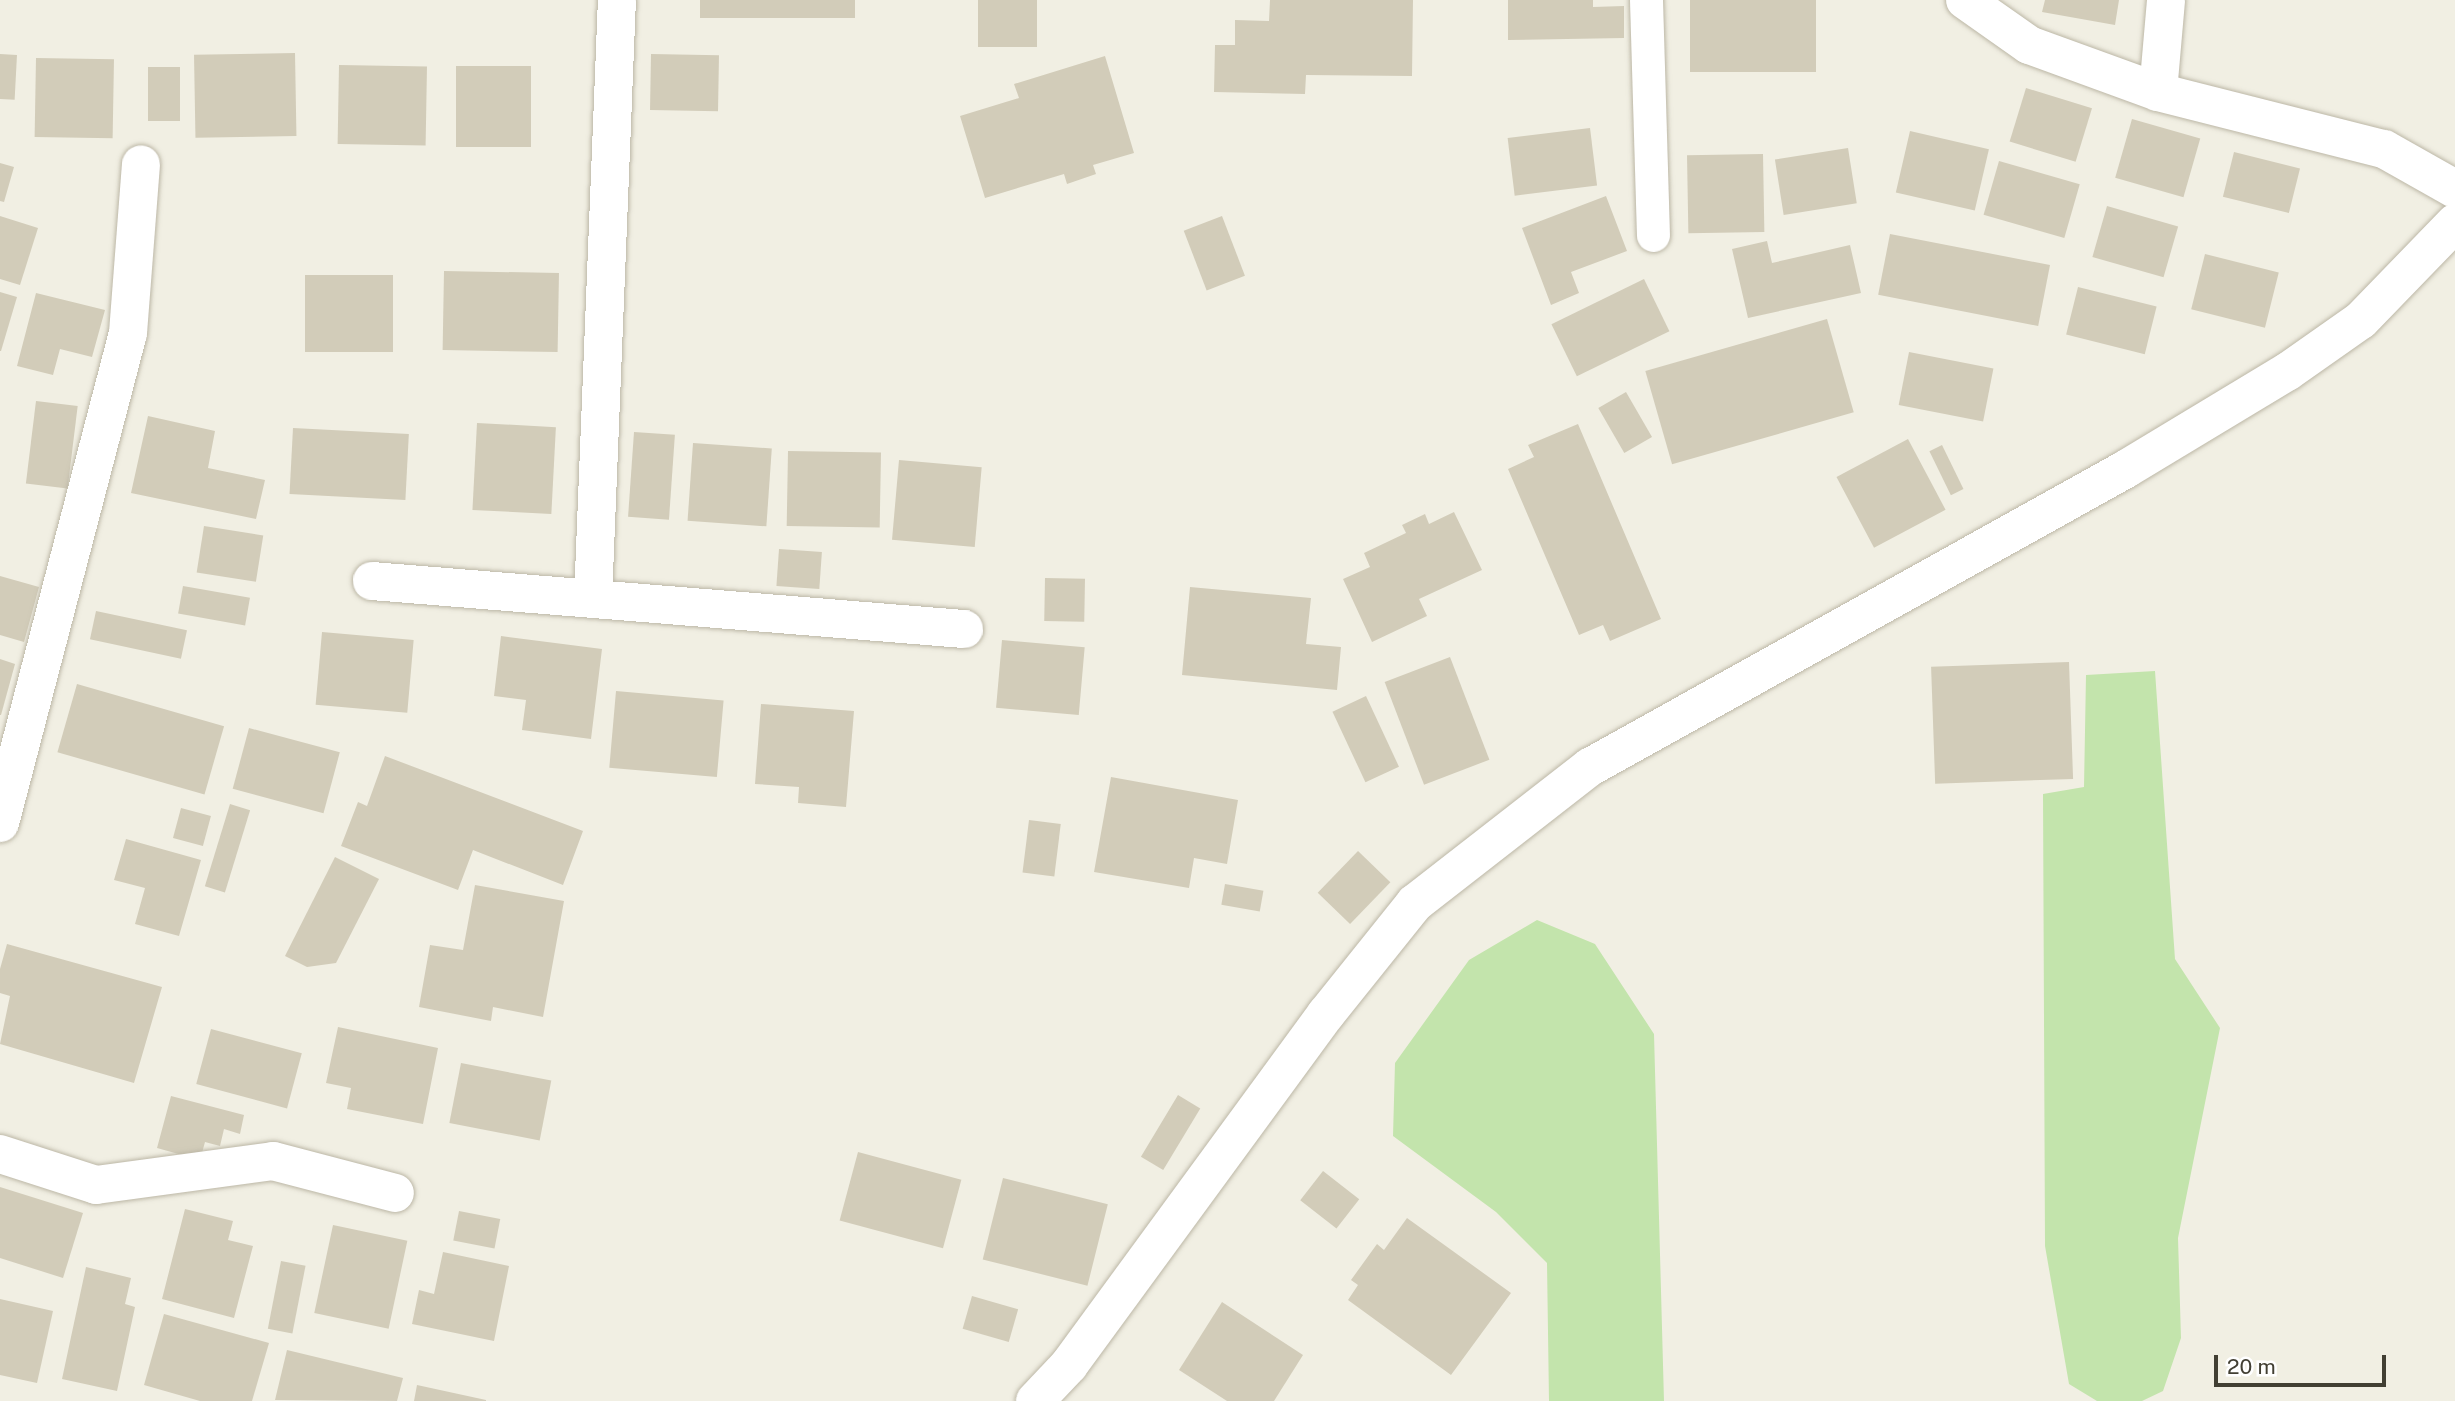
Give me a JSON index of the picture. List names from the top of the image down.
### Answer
{
  "scale_bar": "20 m"
}
